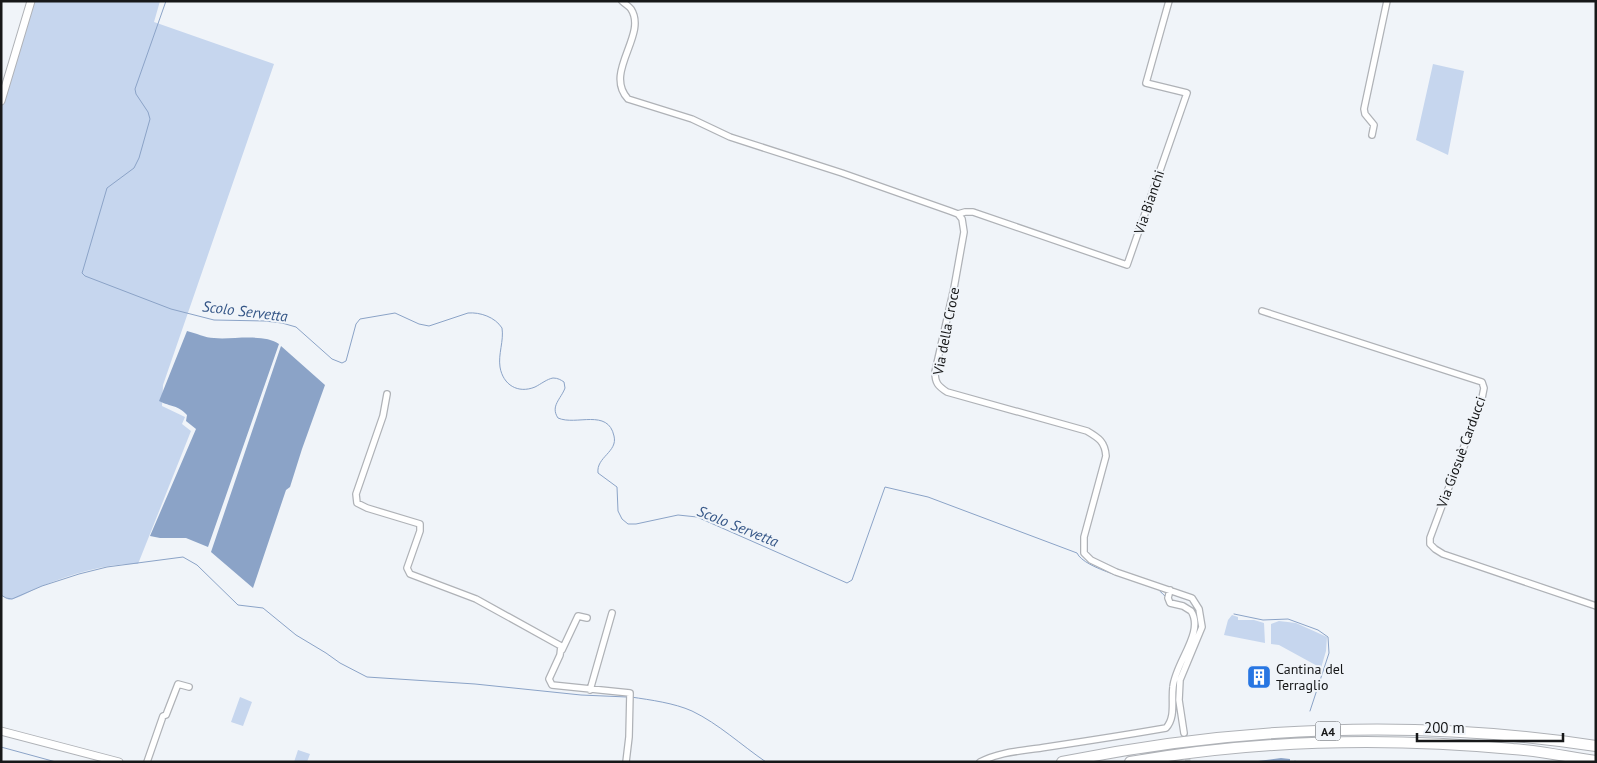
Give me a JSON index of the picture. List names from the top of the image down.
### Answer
{
  "streets": {
    "highway": ["A4"],
    "street": ["Via Bianchi", "Via della Croce", "Via Giosuè Carducci"]
  },
  "crossings": [
    ["Via Bianchi", "Via della Croce"]
  ],
  "water": ["Scolo Servetta"],
  "places": {
    "building": ["Cantina del Terraglio"]
  },
  "scale_bar": "200 m"
}
